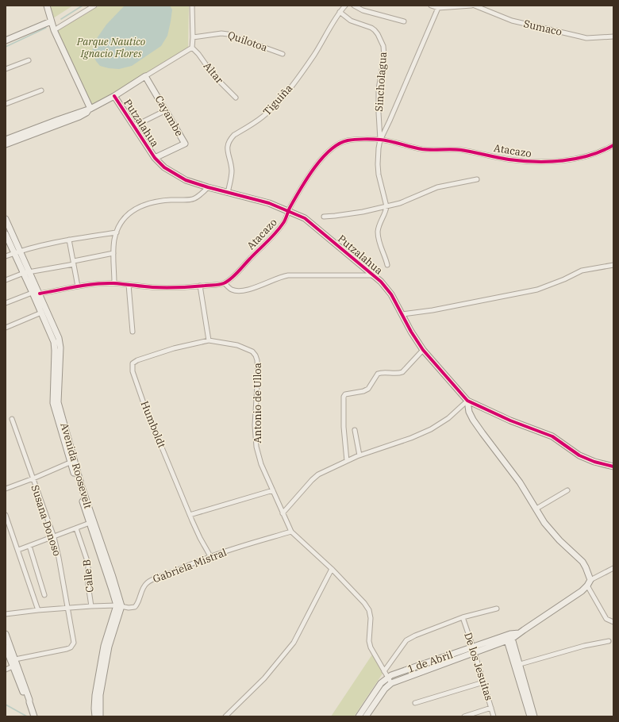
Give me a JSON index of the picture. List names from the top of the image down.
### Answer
{
  "streets": {
    "street": [
      "Sumaco",
      "Quilotoa",
      "Altar",
      "Sincholagua",
      "Tiguiña",
      "Cayambe",
      "Putzalahua",
      "Atacazo",
      "Antonio de Ulloa",
      "Humboldt",
      "Avenida Roosevelt",
      "Susana Donoso",
      "Gabriela Mistral",
      "Calle B",
      "1 de Abril",
      "De los Jesuitas"
    ]
  },
  "crossings": [
    ["Sincholagua", "Tiguiña"],
    ["Sincholagua", "Atacazo"],
    ["Tiguiña", "Putzalahua"],
    ["Cayambe", "Putzalahua"],
    ["Putzalahua", "Atacazo"],
    ["Antonio de Ulloa", "Humboldt"],
    ["Antonio de Ulloa", "Gabriela Mistral"],
    ["Antonio de Ulloa", "1 de Abril"],
    ["Humboldt", "Gabriela Mistral"],
    ["Avenida Roosevelt", "Gabriela Mistral"],
    ["Susana Donoso", "Gabriela Mistral"],
    ["Gabriela Mistral", "Calle B"],
    ["1 de Abril", "De los Jesuitas"]
  ],
  "parks": ["Parque Nautico Ignacio Flores"]
}
